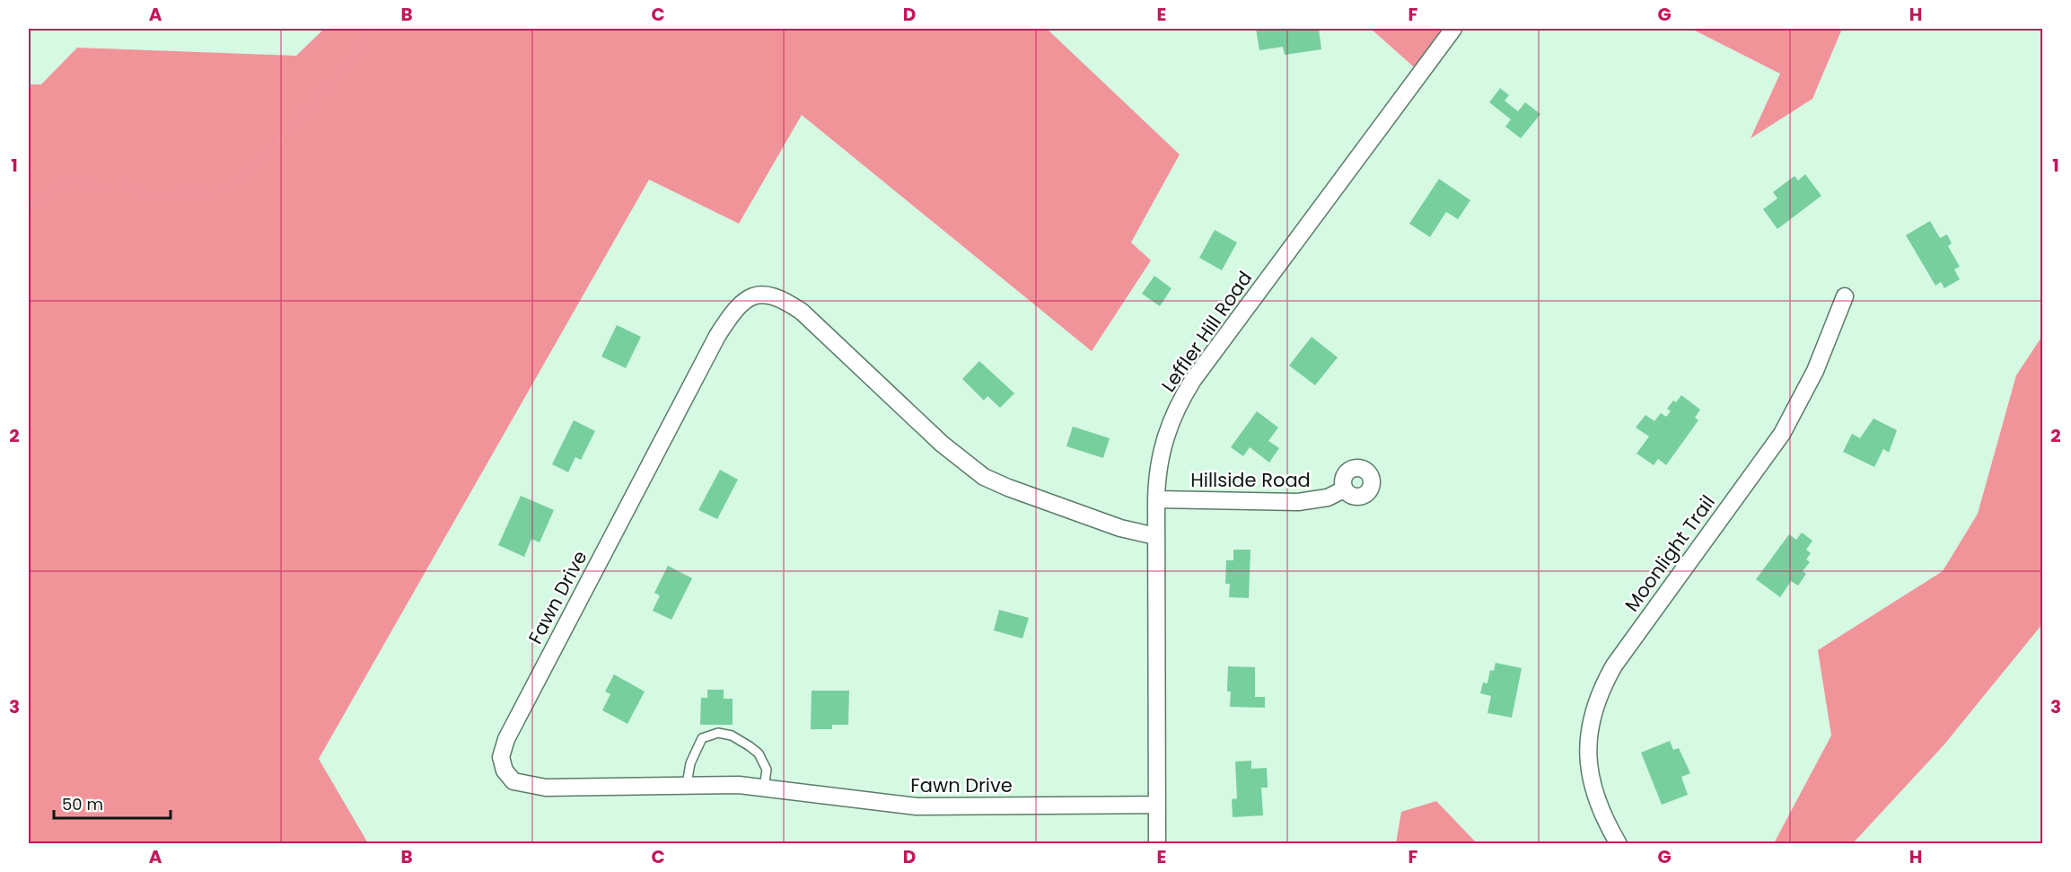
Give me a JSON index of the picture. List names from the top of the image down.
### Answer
{
  "streets": {
    "street": [
      "Leffler Hill Road",
      "Hillside Road",
      "Moonlight Trail",
      "Fawn Drive"
    ]
  },
  "crossings": [
    ["Leffler Hill Road", "Hillside Road"],
    ["Leffler Hill Road", "Fawn Drive"]
  ],
  "scale_bar": "50 m",
  "grid": {
    "columns": [
      "A",
      "B",
      "C",
      "D",
      "E",
      "F",
      "G",
      "H"
    ],
    "rows": ["1", "2", "3"]
  }
}
